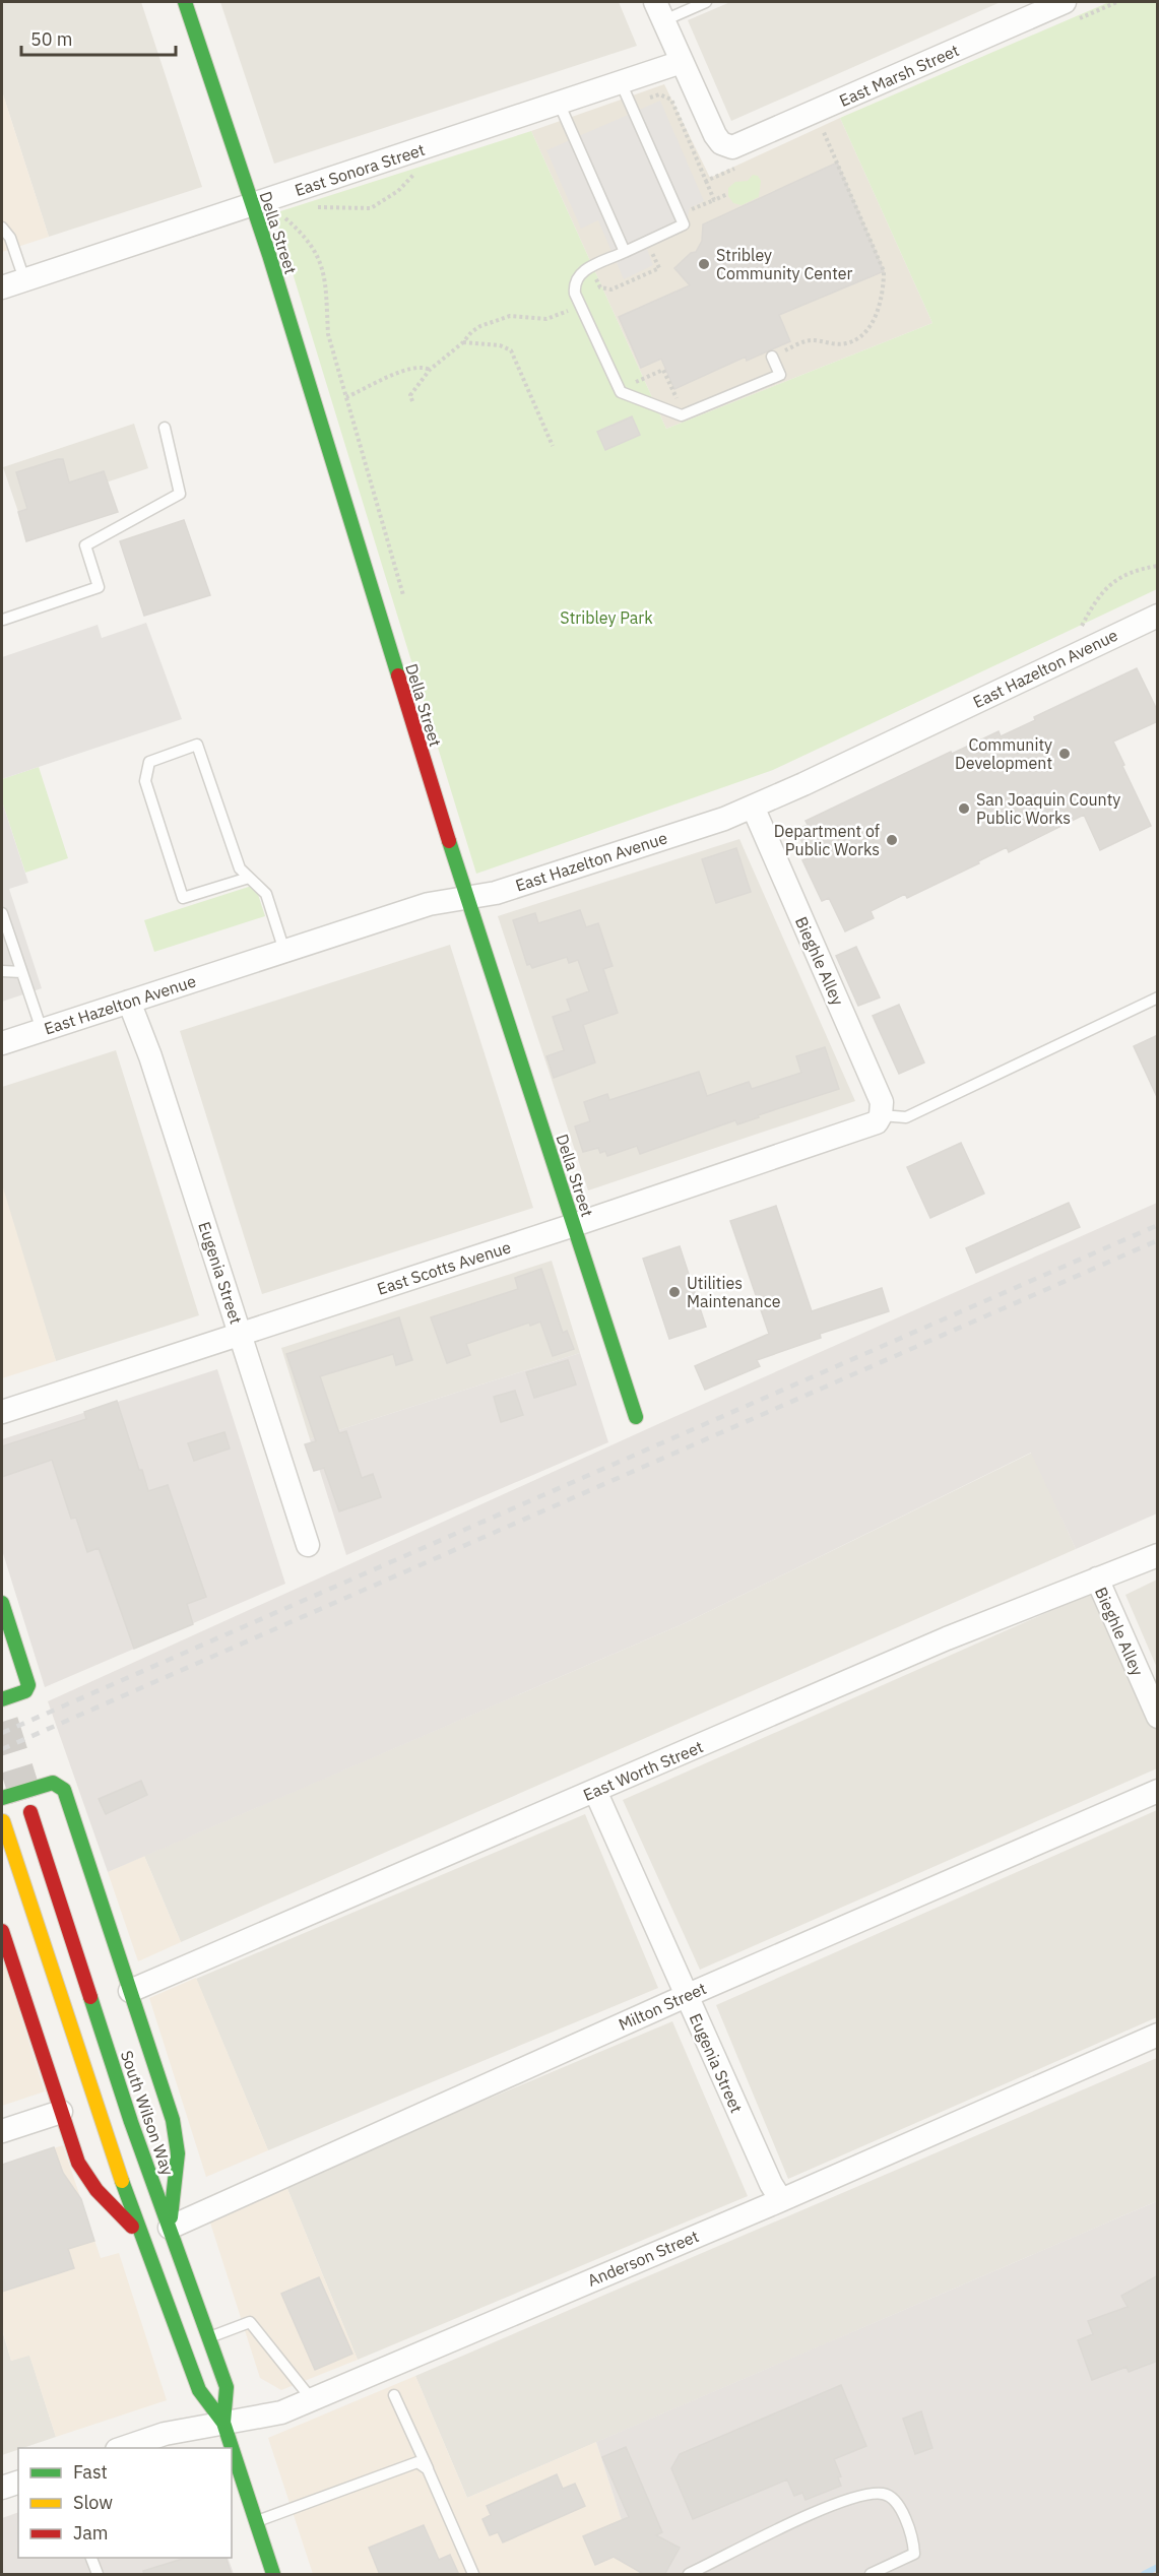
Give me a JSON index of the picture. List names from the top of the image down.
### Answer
{
  "streets": {
    "main road": ["Della Street", "South Wilson Way"],
    "street": [
      "East Marsh Street",
      "East Sonora Street",
      "East Hazelton Avenue",
      "Bieghle Alley",
      "East Scotts Avenue",
      "Eugenia Street",
      "East Worth Street",
      "Milton Street",
      "Anderson Street"
    ]
  },
  "crossings": [
    ["East Marsh Street", "East Sonora Street"],
    ["East Sonora Street", "Della Street"],
    ["Della Street", "East Hazelton Avenue"],
    ["Della Street", "East Scotts Avenue"],
    ["East Hazelton Avenue", "Bieghle Alley"],
    ["East Hazelton Avenue", "Eugenia Street"],
    ["Bieghle Alley", "East Scotts Avenue"],
    ["Bieghle Alley", "East Worth Street"],
    ["East Scotts Avenue", "Eugenia Street"],
    ["Eugenia Street", "East Worth Street"],
    ["Eugenia Street", "Milton Street"],
    ["Eugenia Street", "Anderson Street"],
    ["Milton Street", "South Wilson Way"],
    ["South Wilson Way", "Anderson Street"]
  ],
  "parks": ["Stribley Park"],
  "places": [
    "Stribley Community Center",
    "Community Development",
    "San Joaquin County Public Works",
    "Department of Public Works",
    "Utilities Maintenance"
  ],
  "legend": ["Fast", "Slow", "Jam"],
  "scale_bar": "50 m"
}
